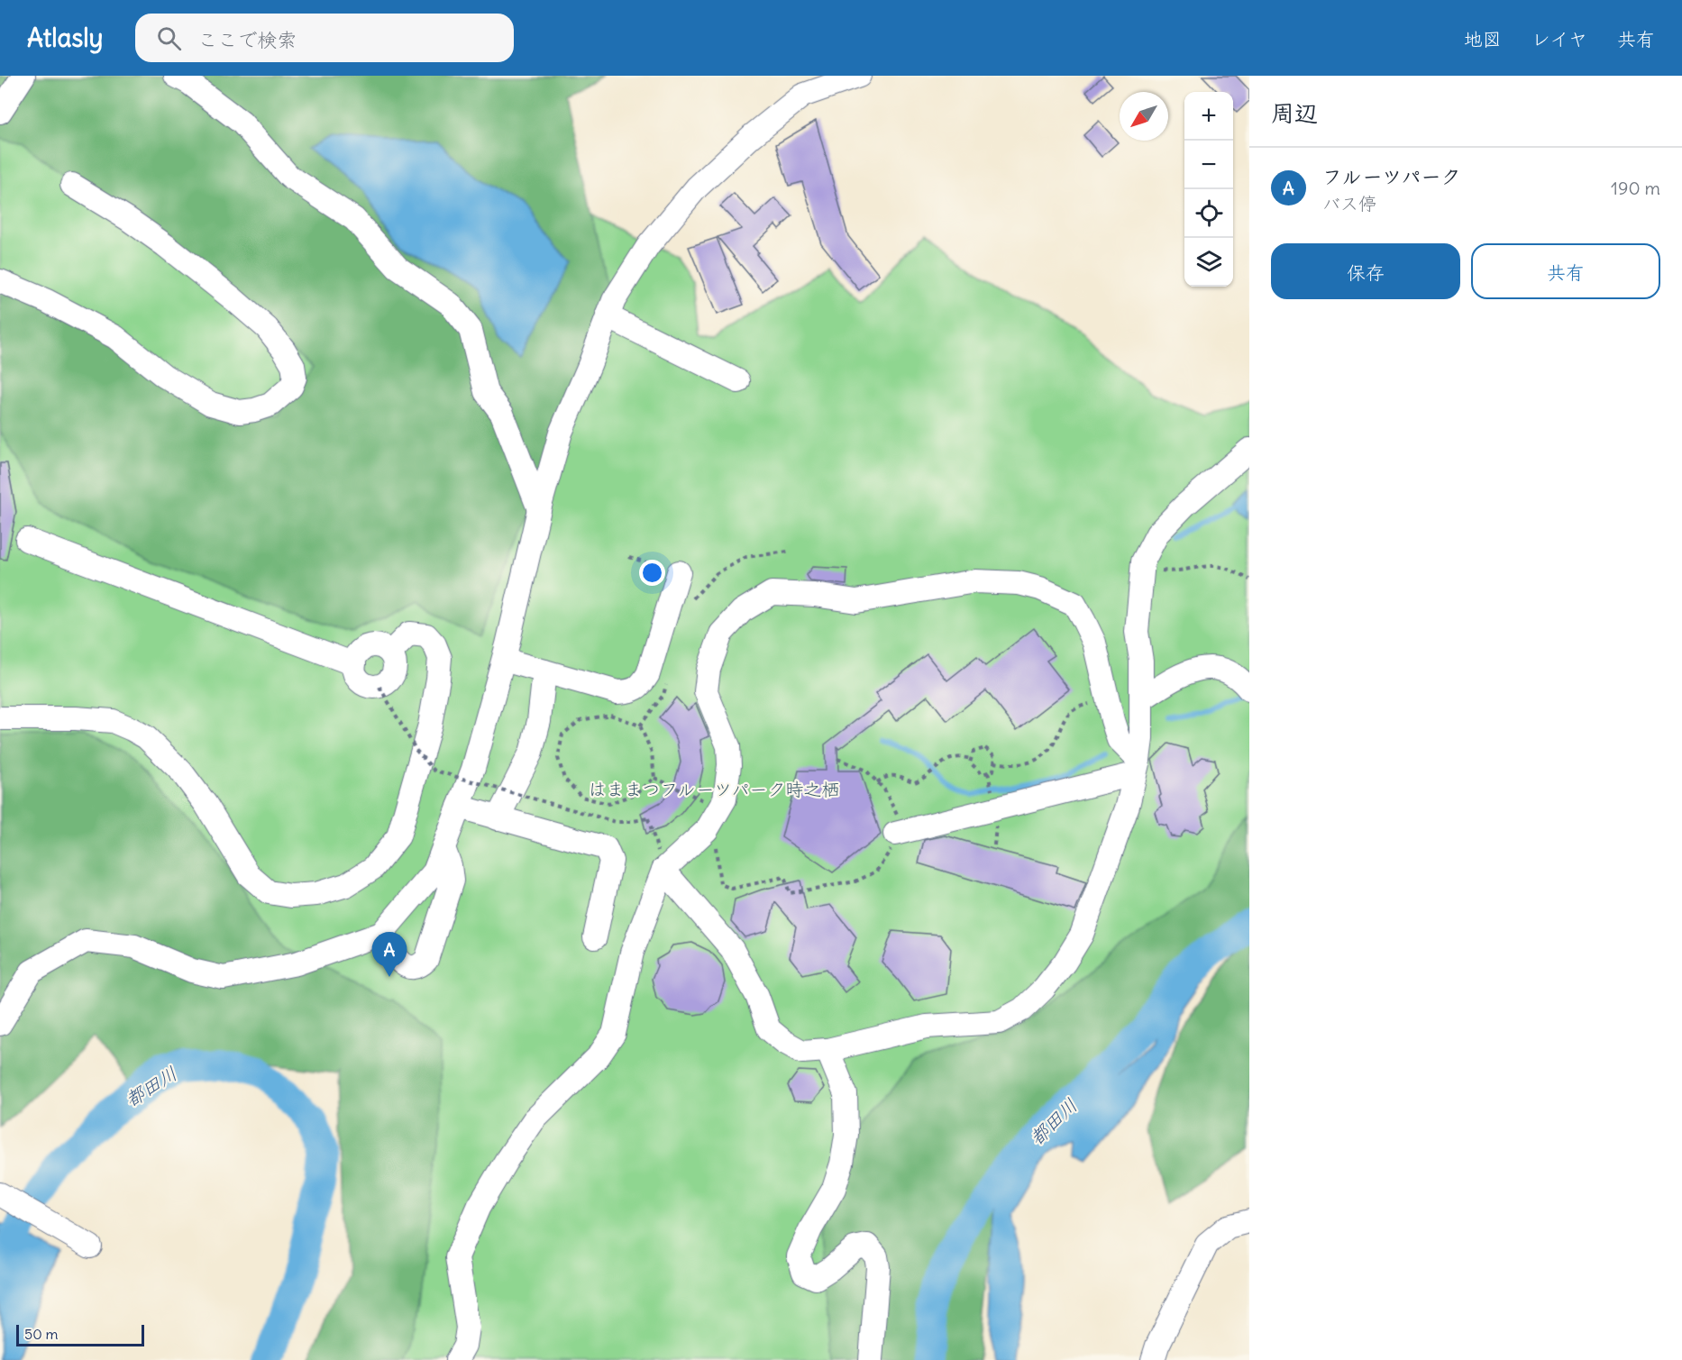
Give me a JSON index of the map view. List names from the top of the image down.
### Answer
{
  "water": ["都田川"],
  "parks": ["はままつフルーツパーク時之栖"],
  "scale_bar": "50 m",
  "north": "bottom left",
  "page": {
    "header": "Atlasly",
    "search": "ここで検索",
    "nav": ["地図", "レイヤ", "共有"],
    "heading": "周辺",
    "map_buttons": ["+", "−"],
    "list": [
      {
        "mark": "A",
        "name": "フルーツパーク",
        "note": "バス停",
        "value": "190 m"
      }
    ],
    "buttons": ["保存", "共有"],
    "pins": "A",
    "scale": "50 m"
  }
}
